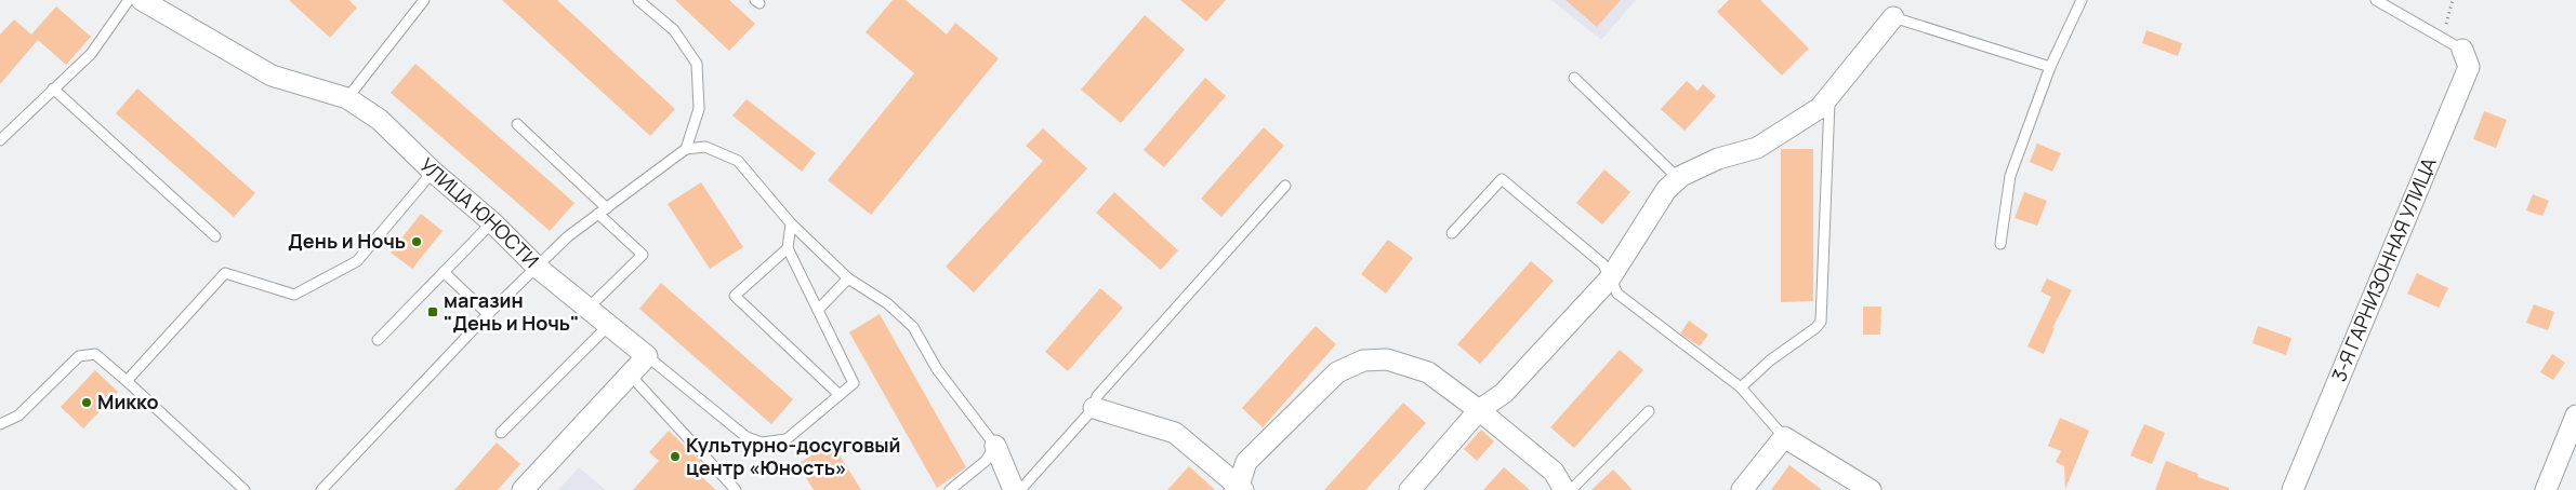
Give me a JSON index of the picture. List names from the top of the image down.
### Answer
{
  "streets": {
    "street": ["УЛИЦА ЮНОСТИ", "3-Я ГАРНИЗОННАЯ УЛИЦА"]
  },
  "places": {
    "other": ["День и Ночь", "Микко", "Культурно-досуговый центр «Юность»"],
    "transit": ["магазин \"День и Ночь\""]
  }
}
